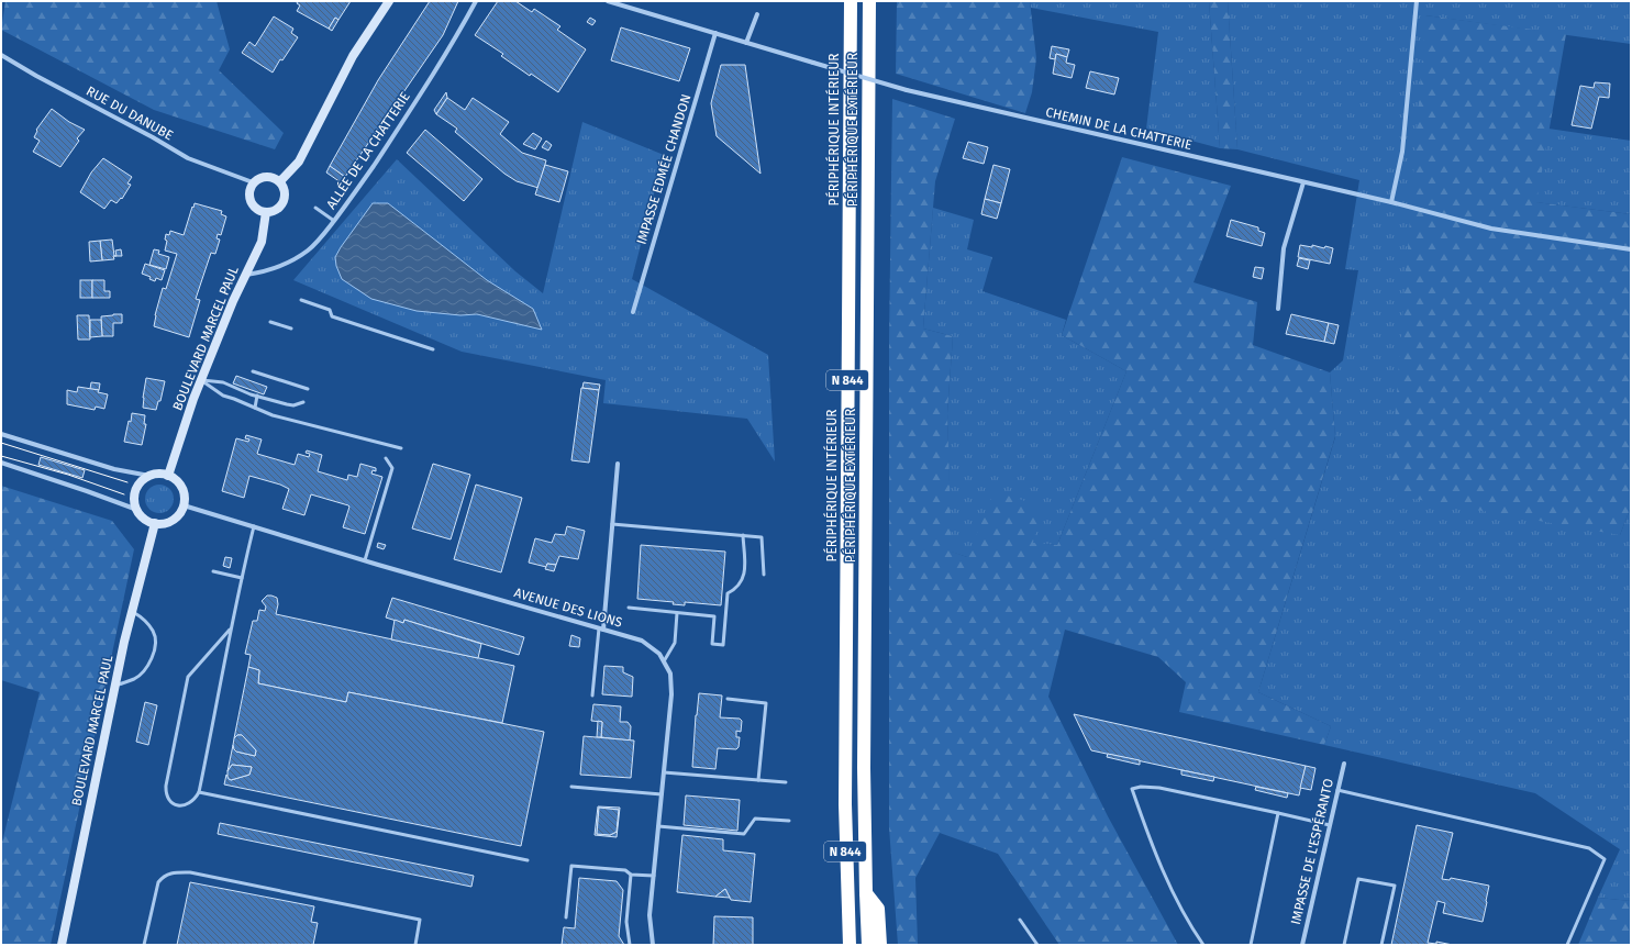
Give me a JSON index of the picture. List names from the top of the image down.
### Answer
{
  "streets": {
    "highway": ["PÉRIPHÉRIQUE INTÉRIEUR", "PÉRIPHÉRIQUE EXTÉRIEUR", "N 844"],
    "street": [
      "RUE DU DANUBE",
      "CHEMIN DE LA CHATTERIE",
      "ALLÉE DE LA CHATTERIE",
      "IMPASSE EDMÉE CHANDON",
      "BOULEVARD MARCEL PAUL",
      "AVENUE DES LIONS",
      "IMPASSE DE L'ESPÉRANTO"
    ]
  },
  "crossings": [
    ["RUE DU DANUBE", "BOULEVARD MARCEL PAUL"],
    ["CHEMIN DE LA CHATTERIE", "IMPASSE EDMÉE CHANDON"],
    ["ALLÉE DE LA CHATTERIE", "BOULEVARD MARCEL PAUL"],
    ["BOULEVARD MARCEL PAUL", "AVENUE DES LIONS"]
  ]
}
